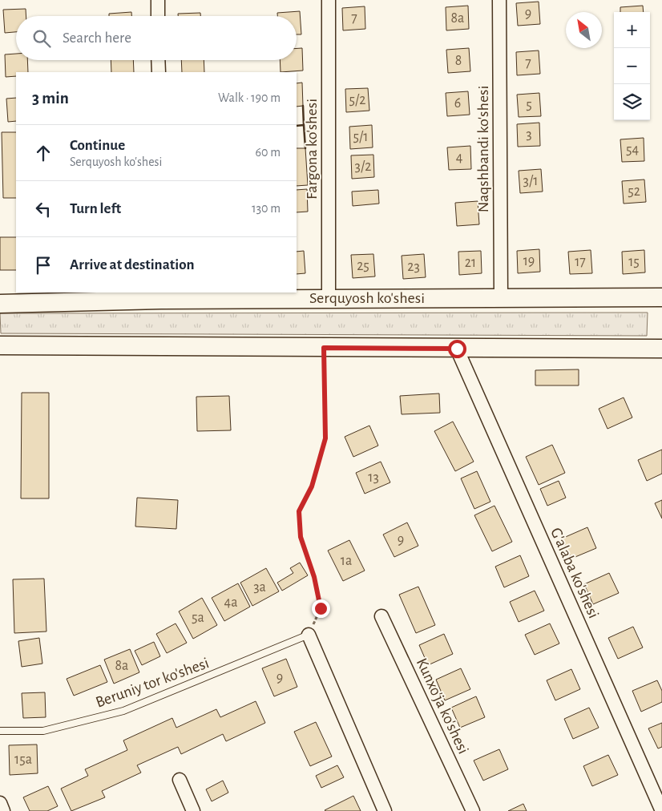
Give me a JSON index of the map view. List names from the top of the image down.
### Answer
{
  "streets": {
    "street": [
      "Fargona ko'shesi",
      "Naqshbandi ko'shesi",
      "Serquyosh ko'shesi",
      "G'alaba ko'shesi",
      "Kunxo'ja ko'shesi"
    ],
    "lane": ["Beruniy tor ko'shesi"]
  },
  "crossings": [
    ["Fargona ko'shesi", "Serquyosh ko'shesi"],
    ["Naqshbandi ko'shesi", "Serquyosh ko'shesi"]
  ],
  "house_numbers": [
    "9",
    "7",
    "8a",
    "8",
    "7",
    "5/2",
    "6",
    "5",
    "3",
    "5/1",
    "54",
    "4",
    "3/2",
    "3/1",
    "52",
    "19",
    "17",
    "15",
    "21",
    "25",
    "23",
    "13",
    "9",
    "1a",
    "3a",
    "4a",
    "5a",
    "8a",
    "9",
    "15a"
  ],
  "north": "top left",
  "page": {
    "map_buttons": ["+", "−"],
    "search": "Search here",
    "heading": ["3 min", "Walk · 190 m"],
    "list": [
      ["Continue", "Serquyosh ko'shesi", "60 m"],
      ["Turn left", "130 m"],
      "Arrive at destination"
    ]
  }
}
